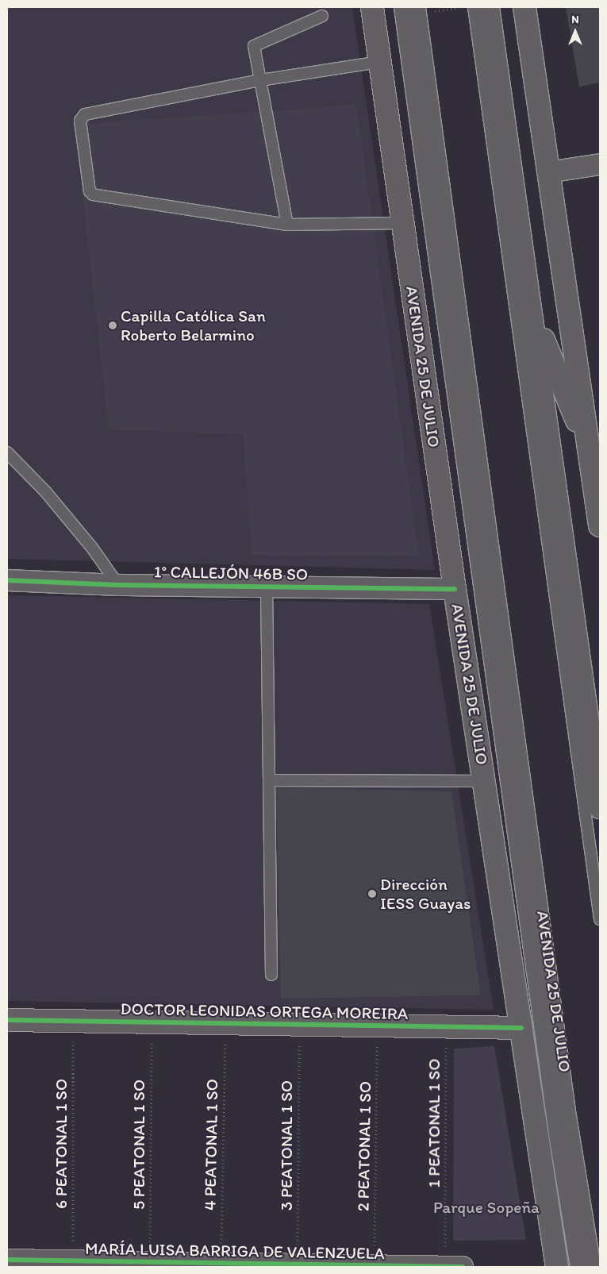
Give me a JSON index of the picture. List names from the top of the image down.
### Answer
{
  "streets": {
    "main road": ["AVENIDA 25 DE JULIO", "DOCTOR LEONIDAS ORTEGA MOREIRA"],
    "street": ["1° CALLEJÓN 46B SO", "MARÍA LUISA BARRIGA DE VALENZUELA"],
    "path": [
      "1 PEATONAL 1 SO",
      "6 PEATONAL 1 SO",
      "5 PEATONAL 1 SO",
      "4 PEATONAL 1 SO",
      "3 PEATONAL 1 SO",
      "2 PEATONAL 1 SO"
    ]
  },
  "crossings": [
    ["AVENIDA 25 DE JULIO", "1° CALLEJÓN 46B SO"],
    ["AVENIDA 25 DE JULIO", "DOCTOR LEONIDAS ORTEGA MOREIRA"],
    ["DOCTOR LEONIDAS ORTEGA MOREIRA", "1 PEATONAL 1 SO"],
    ["DOCTOR LEONIDAS ORTEGA MOREIRA", "6 PEATONAL 1 SO"],
    ["DOCTOR LEONIDAS ORTEGA MOREIRA", "5 PEATONAL 1 SO"],
    ["DOCTOR LEONIDAS ORTEGA MOREIRA", "4 PEATONAL 1 SO"],
    ["DOCTOR LEONIDAS ORTEGA MOREIRA", "3 PEATONAL 1 SO"],
    ["DOCTOR LEONIDAS ORTEGA MOREIRA", "2 PEATONAL 1 SO"],
    ["1 PEATONAL 1 SO", "MARÍA LUISA BARRIGA DE VALENZUELA"],
    ["6 PEATONAL 1 SO", "MARÍA LUISA BARRIGA DE VALENZUELA"],
    ["5 PEATONAL 1 SO", "MARÍA LUISA BARRIGA DE VALENZUELA"],
    ["4 PEATONAL 1 SO", "MARÍA LUISA BARRIGA DE VALENZUELA"],
    ["3 PEATONAL 1 SO", "MARÍA LUISA BARRIGA DE VALENZUELA"],
    ["2 PEATONAL 1 SO", "MARÍA LUISA BARRIGA DE VALENZUELA"]
  ],
  "parks": ["Parque Sopeña"],
  "places": ["Capilla Católica San Roberto Belarmino", "Dirección IESS Guayas"],
  "north": "top"
}
